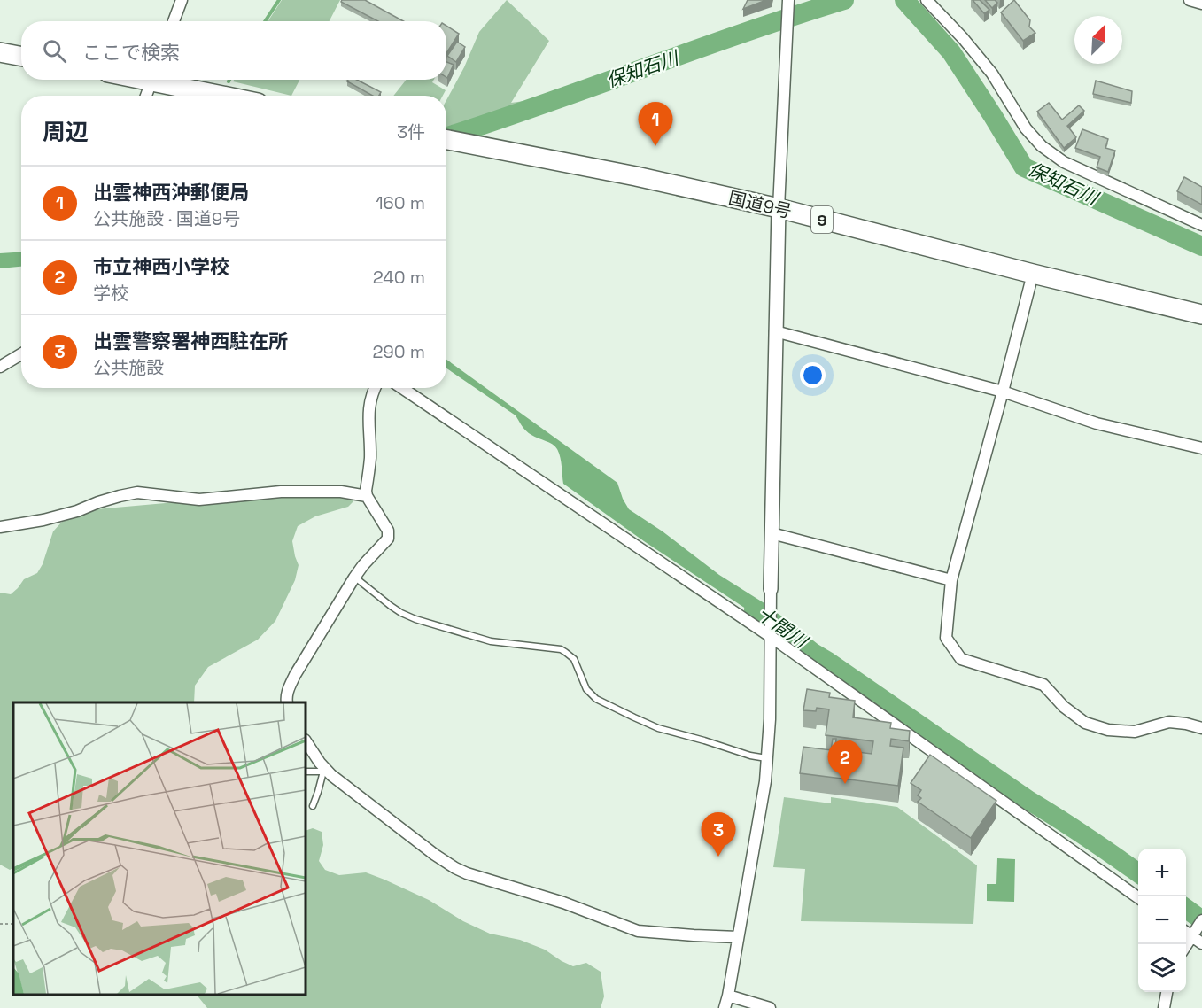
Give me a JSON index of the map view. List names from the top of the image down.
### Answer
{
  "streets": {
    "highway": ["国道9号", "9"]
  },
  "water": ["保知石川", "十間川"],
  "north": "top right",
  "page": {
    "search": "ここで検索",
    "heading": ["周辺", "3件"],
    "pins": ["1", "2", "3"],
    "list": [
      {
        "mark": "1",
        "name": "出雲神西沖郵便局",
        "note": "公共施設 · 国道9号",
        "value": "160 m"
      },
      {
        "mark": "2",
        "name": "市立神西小学校",
        "note": "学校",
        "value": "240 m"
      },
      {
        "mark": "3",
        "name": "出雲警察署神西駐在所",
        "note": "公共施設",
        "value": "290 m"
      }
    ],
    "map_buttons": ["+", "−"]
  }
}
